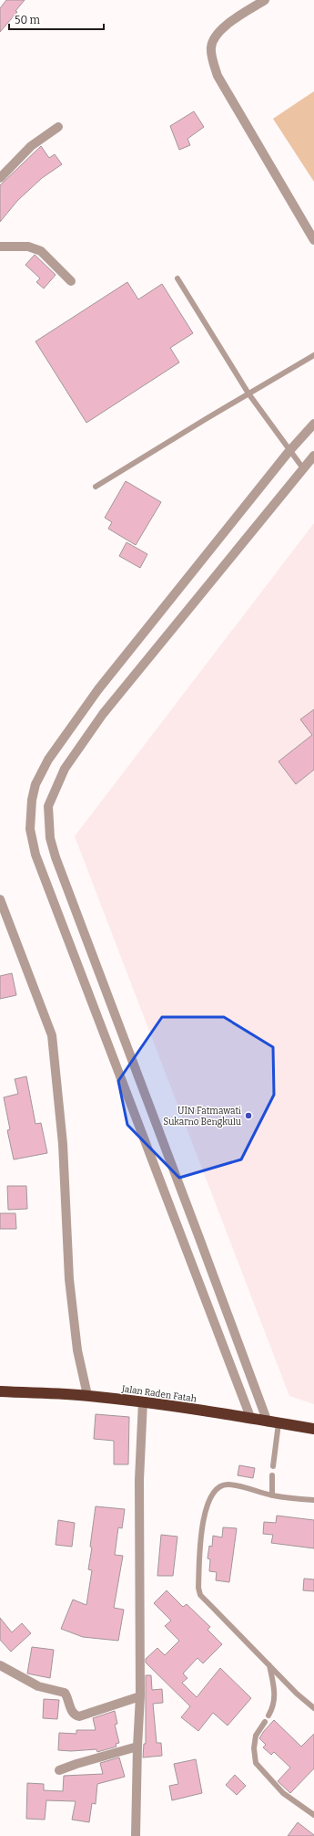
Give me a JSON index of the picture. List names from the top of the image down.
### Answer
{
  "streets": {
    "highway": ["Jalan Raden Fatah"]
  },
  "places": ["UIN Fatmawati Sukarno Bengkulu"],
  "scale_bar": "50 m"
}
